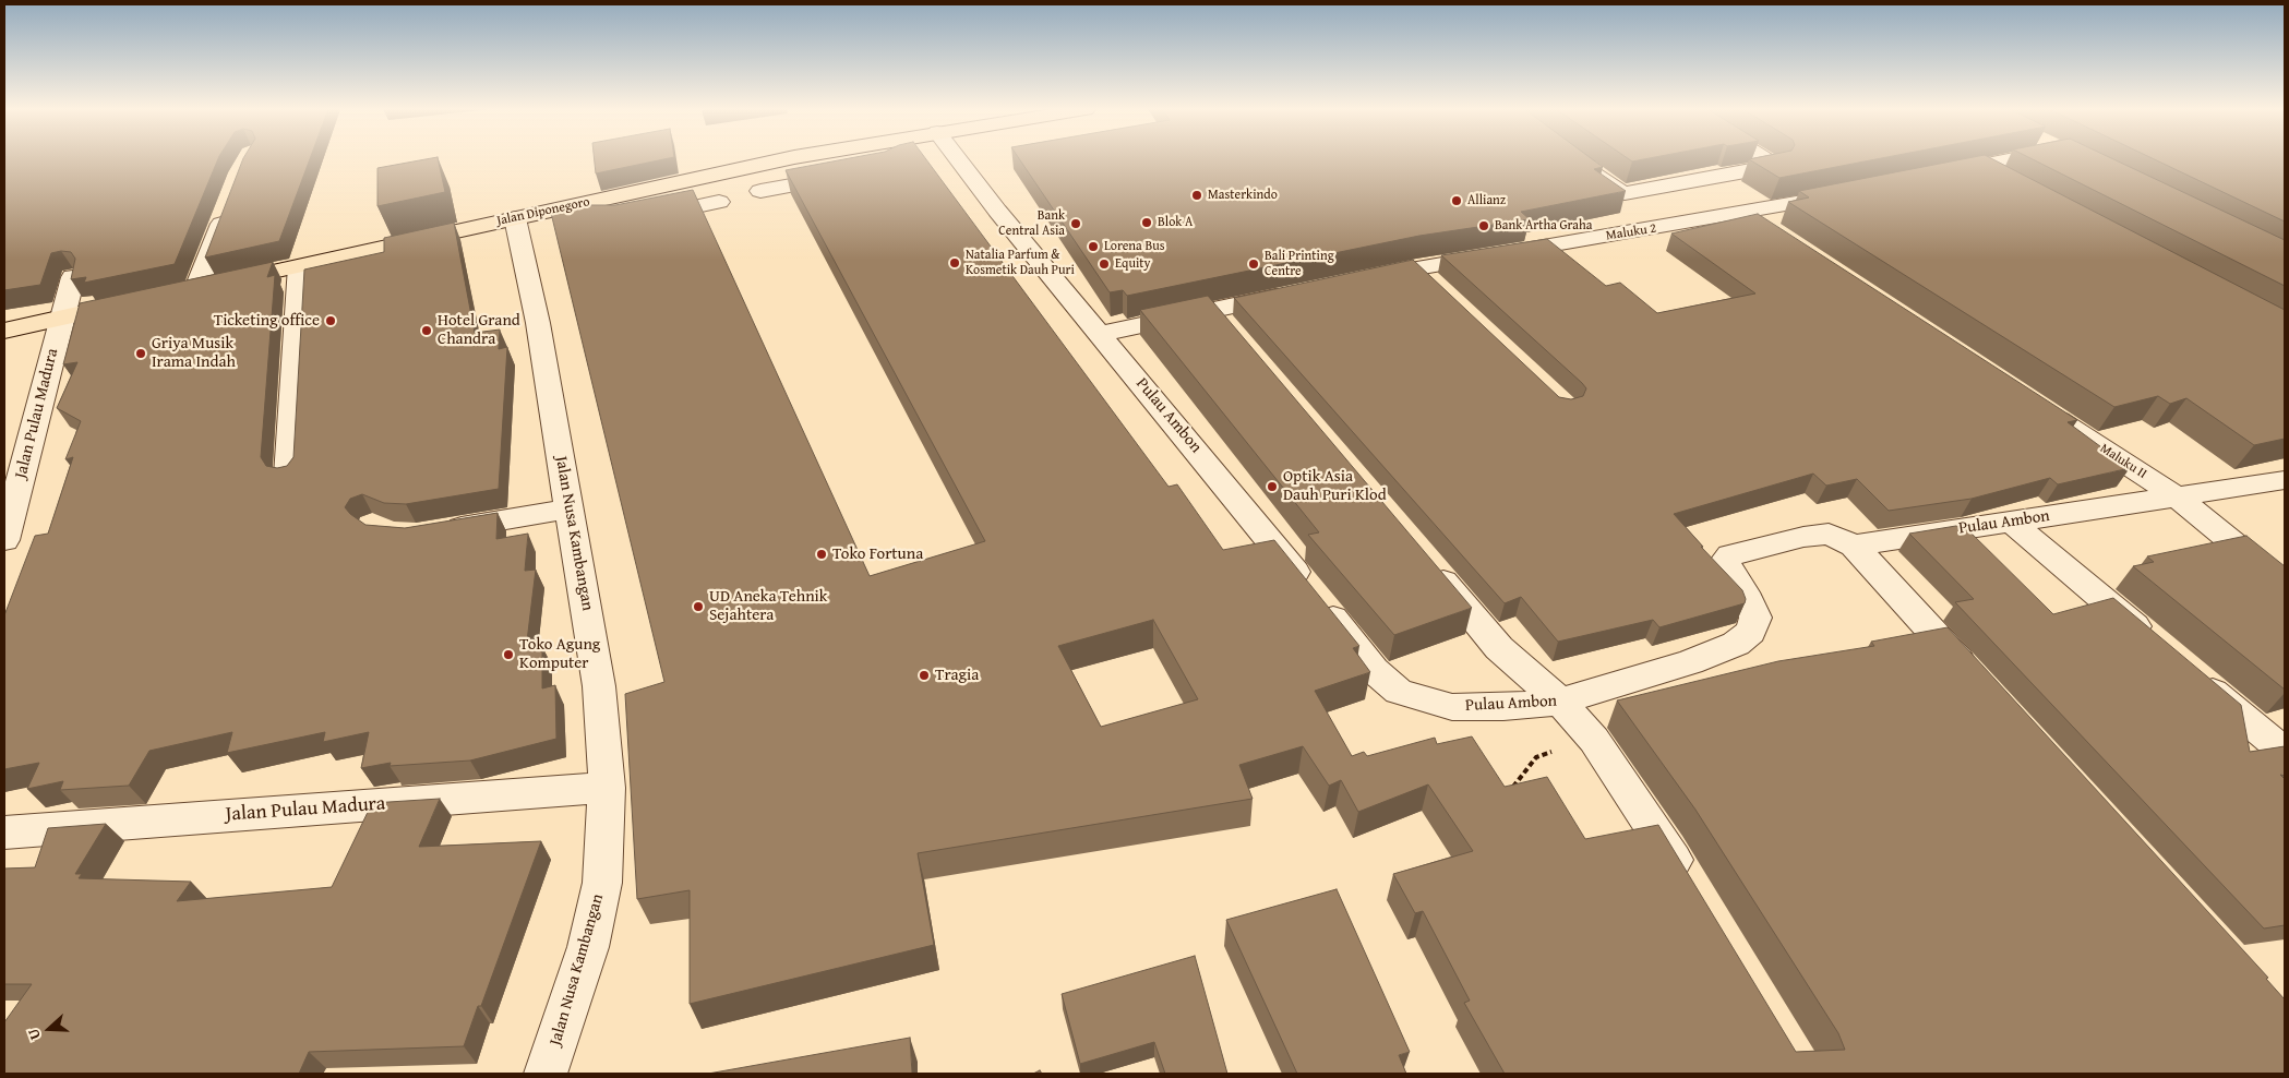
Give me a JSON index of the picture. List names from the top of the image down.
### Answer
{
  "streets": {
    "main road": ["Jalan Diponegoro"],
    "street": [
      "Maluku 2",
      "Jalan Pulau Madura",
      "Pulau Ambon",
      "Maluku II",
      "Jalan Nusa Kambangan"
    ]
  },
  "crossings": [
    ["Jalan Diponegoro", "Jalan Nusa Kambangan"],
    ["Jalan Pulau Madura", "Jalan Nusa Kambangan"],
    ["Pulau Ambon", "Maluku II"]
  ],
  "places": [
    "Masterkindo",
    "Allianz",
    "Blok A",
    "Bank Central Asia",
    "Bank Artha Graha",
    "Lorena Bus",
    "Natalia Parfum & Kosmetik Dauh Puri",
    "Equity",
    "Bali Printing Centre",
    "Ticketing office",
    "Hotel Grand Chandra",
    "Griya Musik Irama Indah",
    "Optik Asia Dauh Puri Klod",
    "Toko Fortuna",
    "UD Aneka Tehnik Sejahtera",
    "Toko Agung Komputer",
    "Tragia"
  ],
  "north": "left"
}
